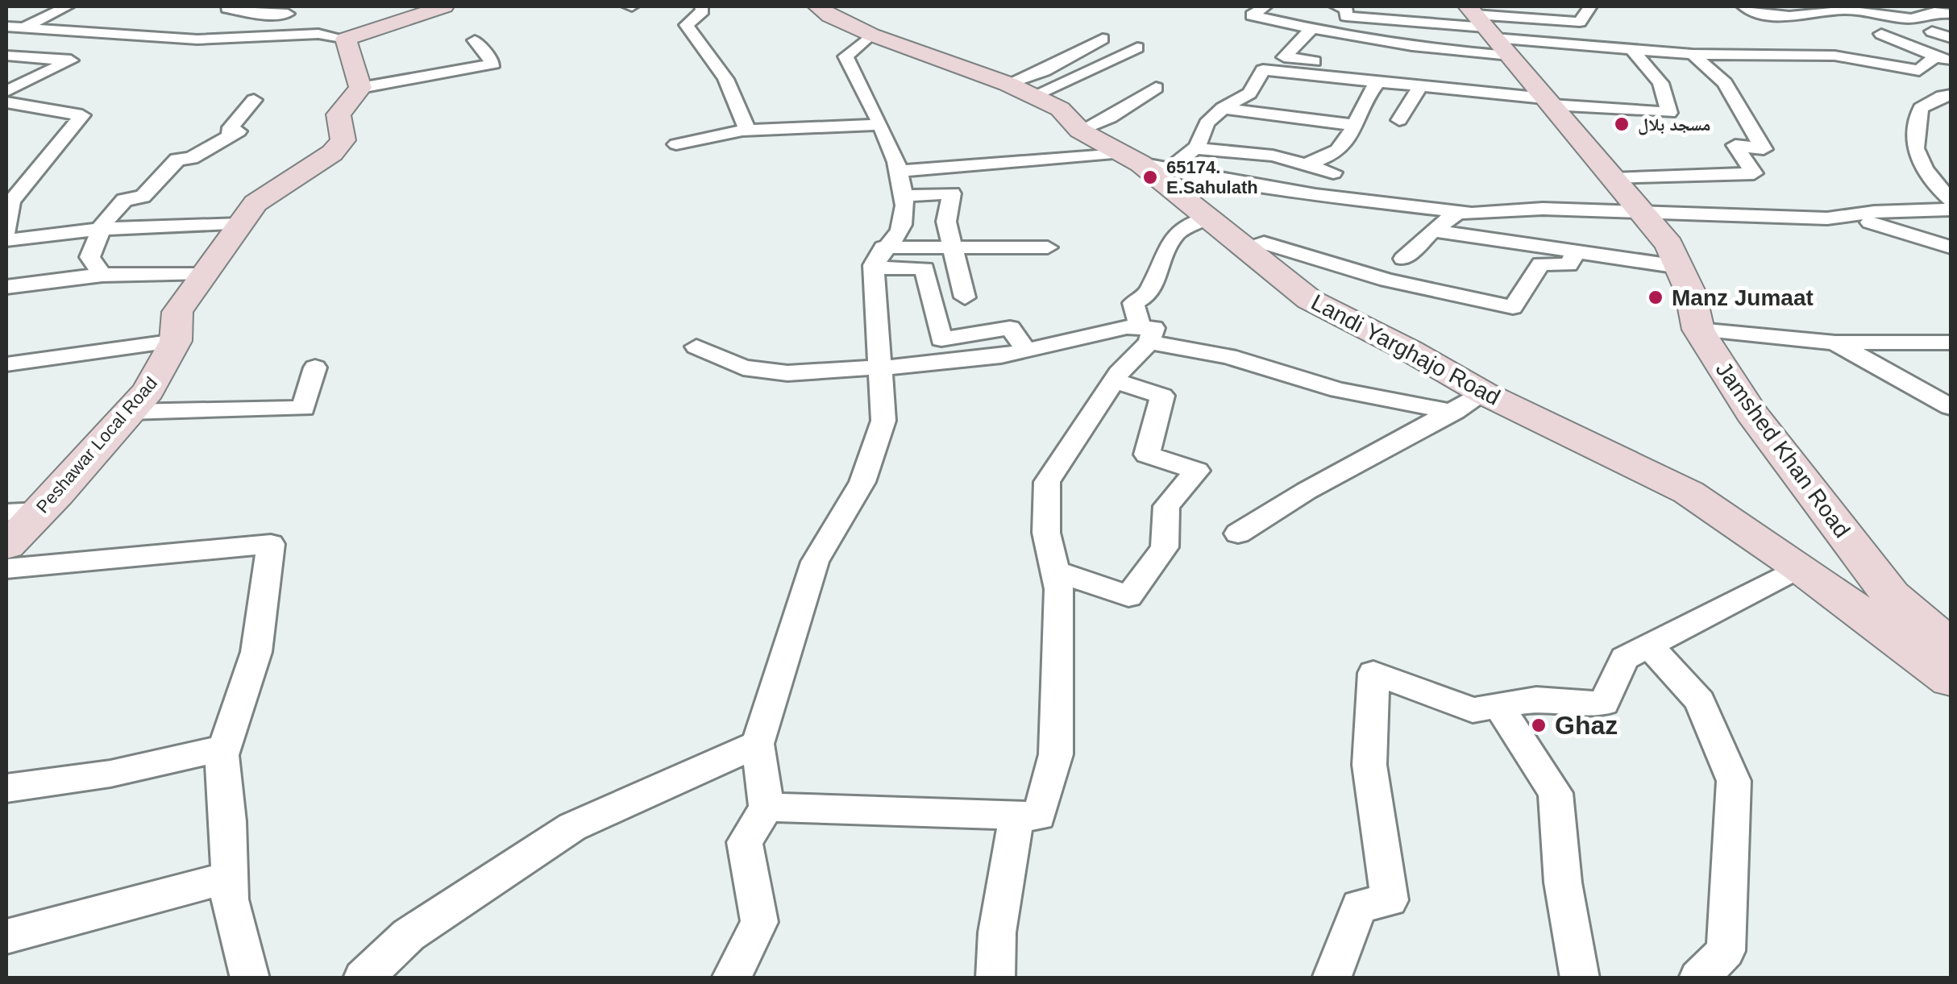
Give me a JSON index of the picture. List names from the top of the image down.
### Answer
{
  "streets": {
    "street": ["Landi Yarghajo Road", "Peshawar Local Road", "Jamshed Khan Road"]
  },
  "places": [
    "مسجد بلال",
    "65174. E.Sahulath",
    "Manz Jumaat",
    "Ghaz"
  ]
}
